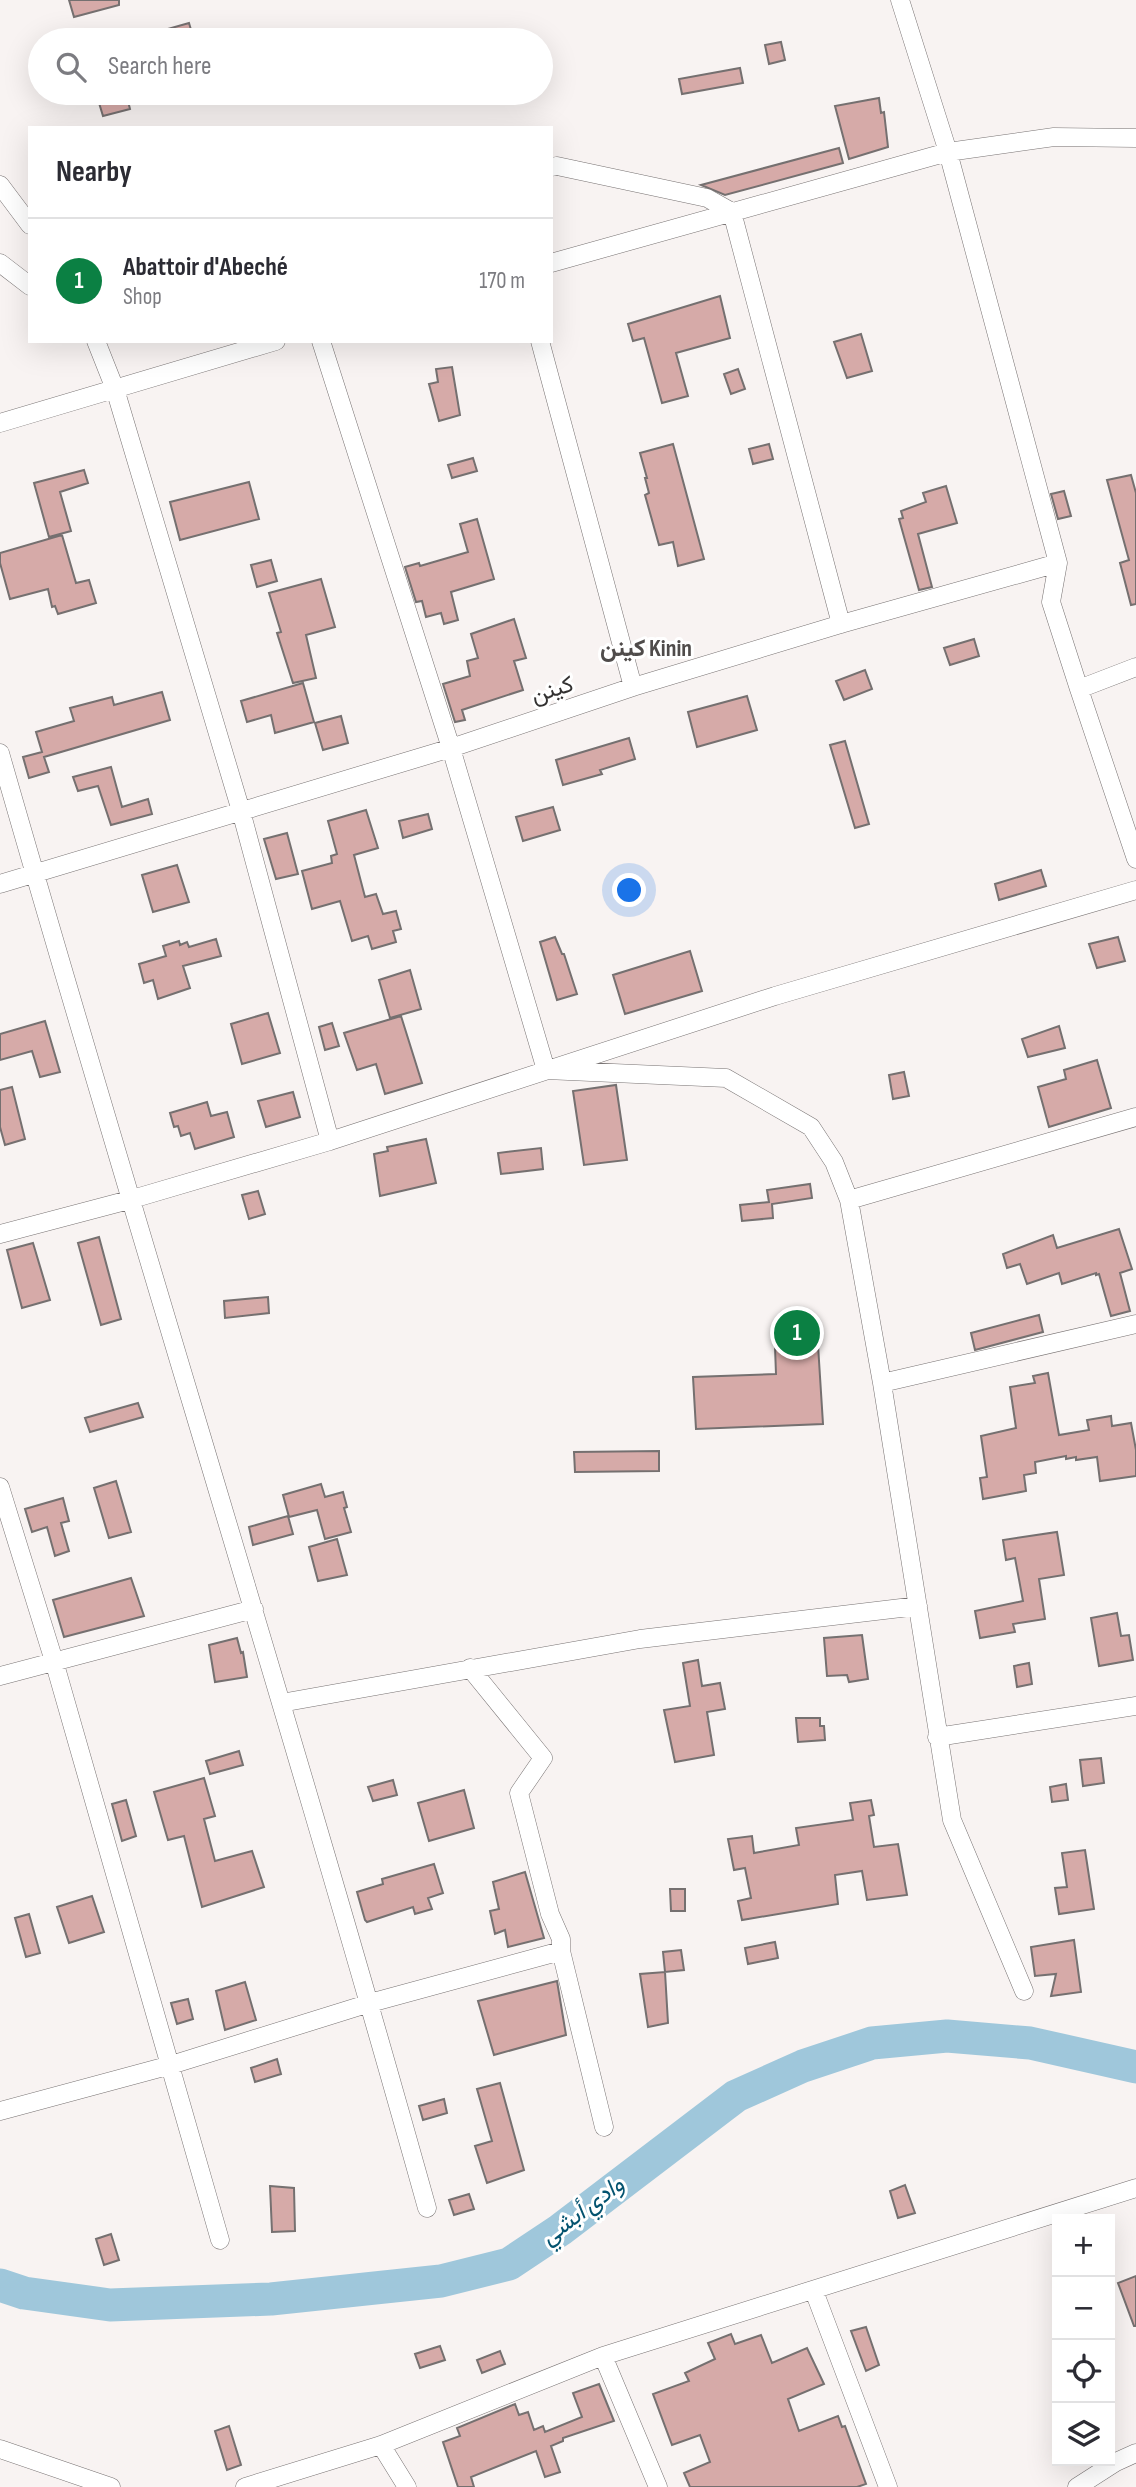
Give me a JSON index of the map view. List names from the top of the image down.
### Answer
{
  "streets": {
    "street": ["كينن"]
  },
  "districts": ["كينن Kinin"],
  "water": ["وادي أبشي"],
  "page": {
    "search": "Search here",
    "heading": "Nearby",
    "list": [
      {
        "mark": "1",
        "name": "Abattoir d'Abeché",
        "note": "Shop",
        "value": "170 m"
      }
    ],
    "pins": "1",
    "map_buttons": ["+", "−"]
  }
}
